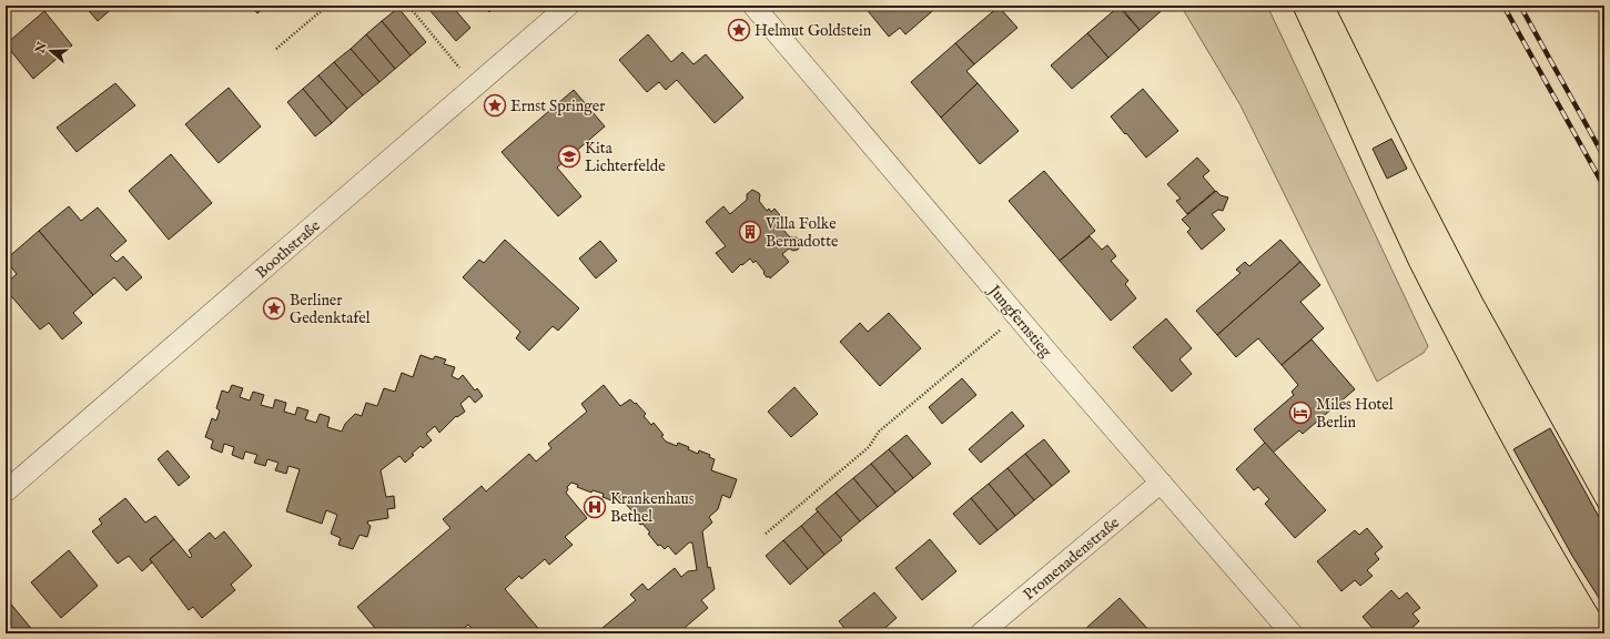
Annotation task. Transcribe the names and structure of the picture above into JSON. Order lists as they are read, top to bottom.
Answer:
{
  "streets": {
    "street": ["Boothstraße", "Jungfernstieg", "Promenadenstraße"]
  },
  "crossings": [
    ["Jungfernstieg", "Promenadenstraße"]
  ],
  "places": {
    "place": ["Helmut Goldstein", "Ernst Springer", "Berliner Gedenktafel"],
    "school or university": ["Kita Lichterfelde"],
    "building": ["Villa Folke Bernadotte"],
    "hotel": ["Miles Hotel Berlin"],
    "hospital": ["Krankenhaus Bethel"]
  },
  "north": "left"
}
